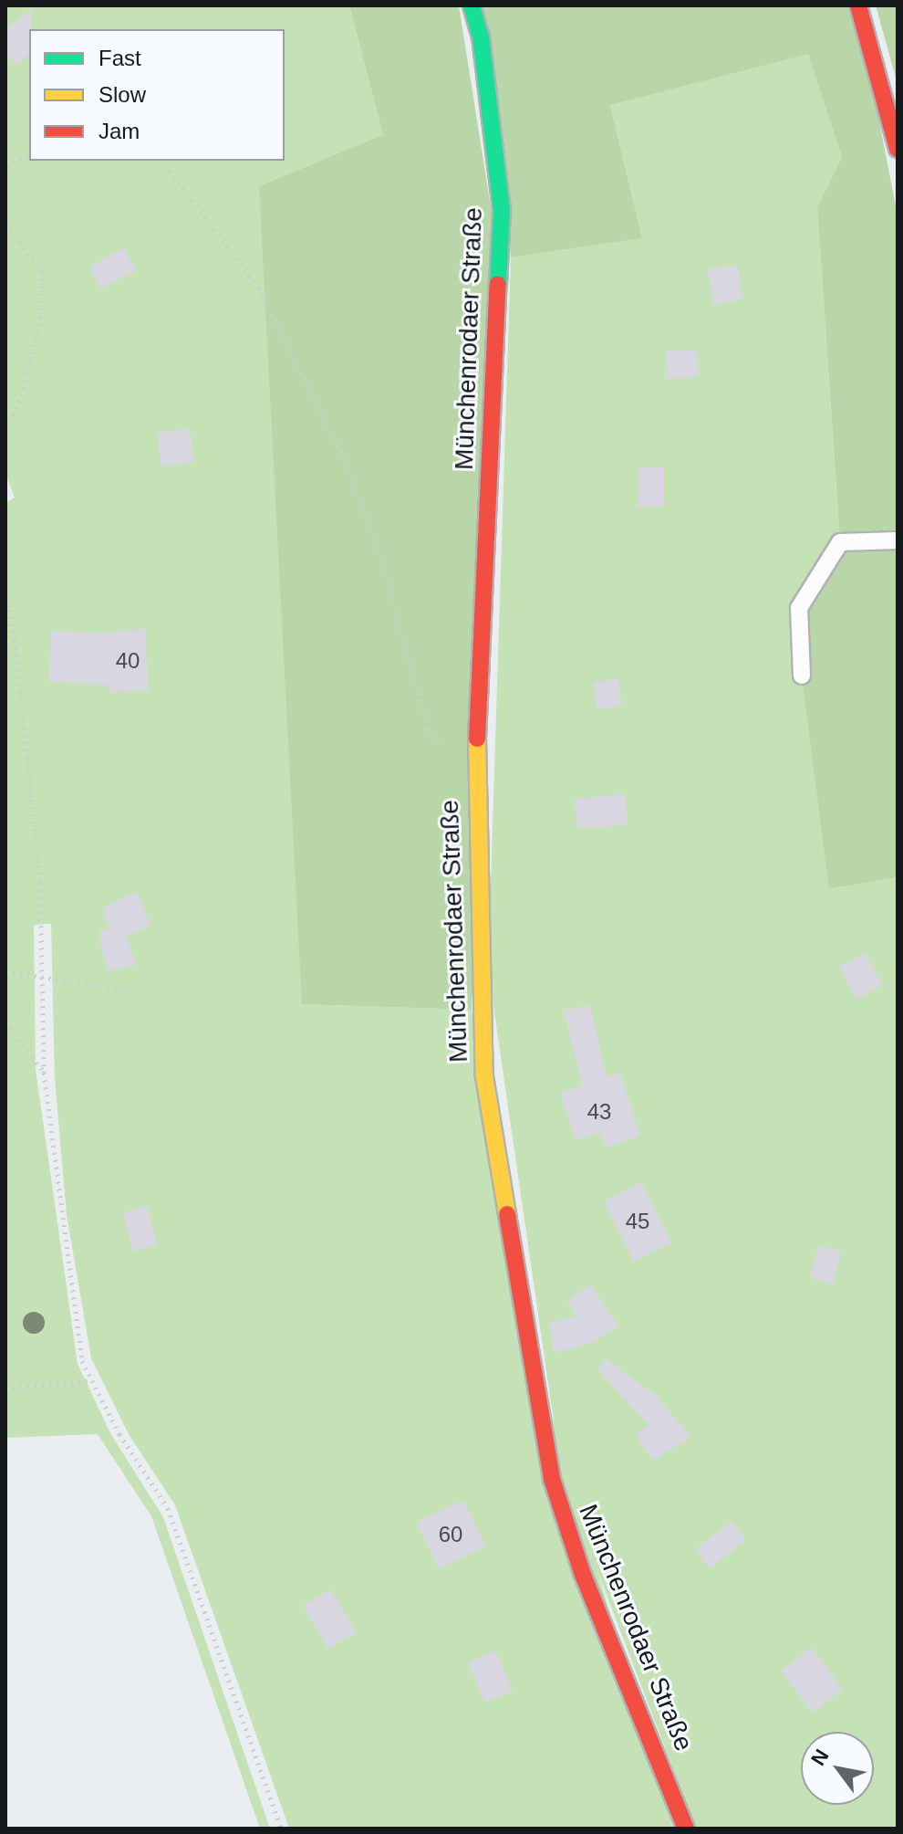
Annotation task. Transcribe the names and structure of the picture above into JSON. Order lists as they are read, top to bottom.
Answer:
{
  "streets": {
    "street": ["Münchenrodaer Straße"]
  },
  "house_numbers": [
    "40",
    "43",
    "45",
    "60"
  ],
  "legend": ["Fast", "Slow", "Jam"],
  "north": "top left"
}
